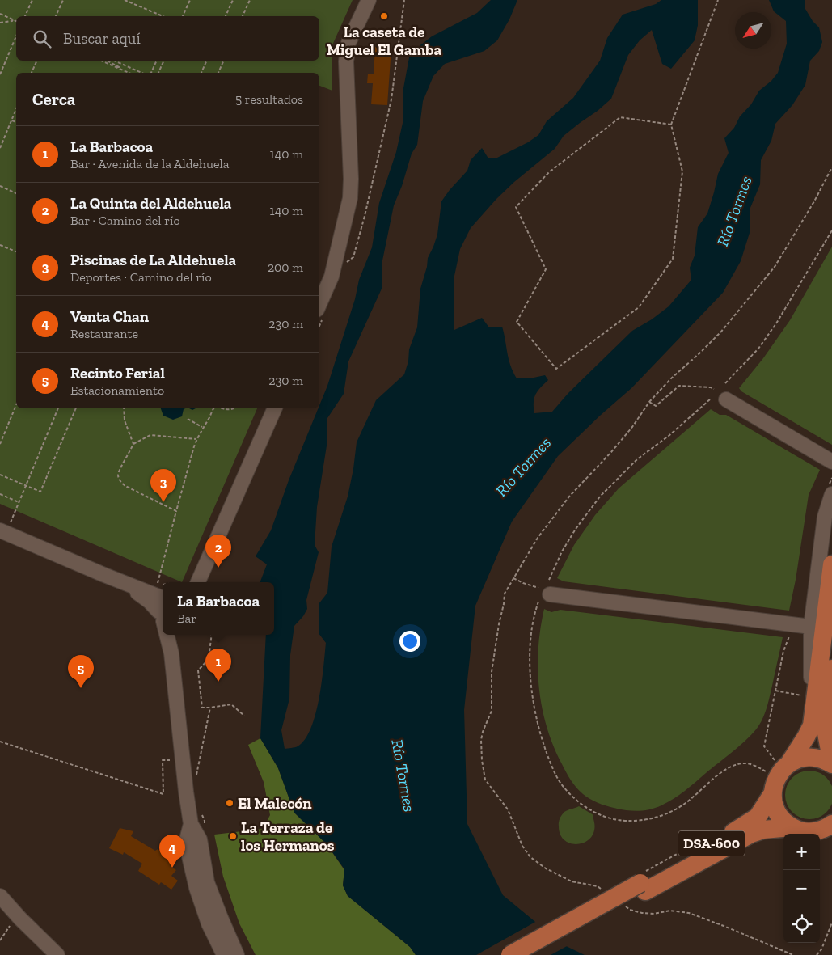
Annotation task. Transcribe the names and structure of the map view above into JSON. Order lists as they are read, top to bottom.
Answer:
{
  "streets": {
    "main road": ["DSA-600"]
  },
  "water": ["Río Tormes"],
  "places": ["La caseta de Miguel El Gamba", "El Malecón", "La Terraza de los Hermanos"],
  "north": "bottom left",
  "page": {
    "search": "Buscar aquí",
    "heading": ["Cerca", "5 resultados"],
    "list": [
      {
        "mark": "1",
        "name": "La Barbacoa",
        "note": "Bar · Avenida de la Aldehuela",
        "value": "140 m"
      },
      {
        "mark": "2",
        "name": "La Quinta del Aldehuela",
        "note": "Bar · Camino del río",
        "value": "140 m"
      },
      {
        "mark": "3",
        "name": "Piscinas de La Aldehuela",
        "note": "Deportes · Camino del río",
        "value": "200 m"
      },
      {
        "mark": "4",
        "name": "Venta Chan",
        "note": "Restaurante",
        "value": "230 m"
      },
      {
        "mark": "5",
        "name": "Recinto Ferial",
        "note": "Estacionamiento",
        "value": "230 m"
      }
    ],
    "pins": [
      "3",
      "2",
      "1",
      "5",
      "4"
    ],
    "popup": ["La Barbacoa", "Bar"],
    "map_buttons": ["+", "−"]
  }
}
